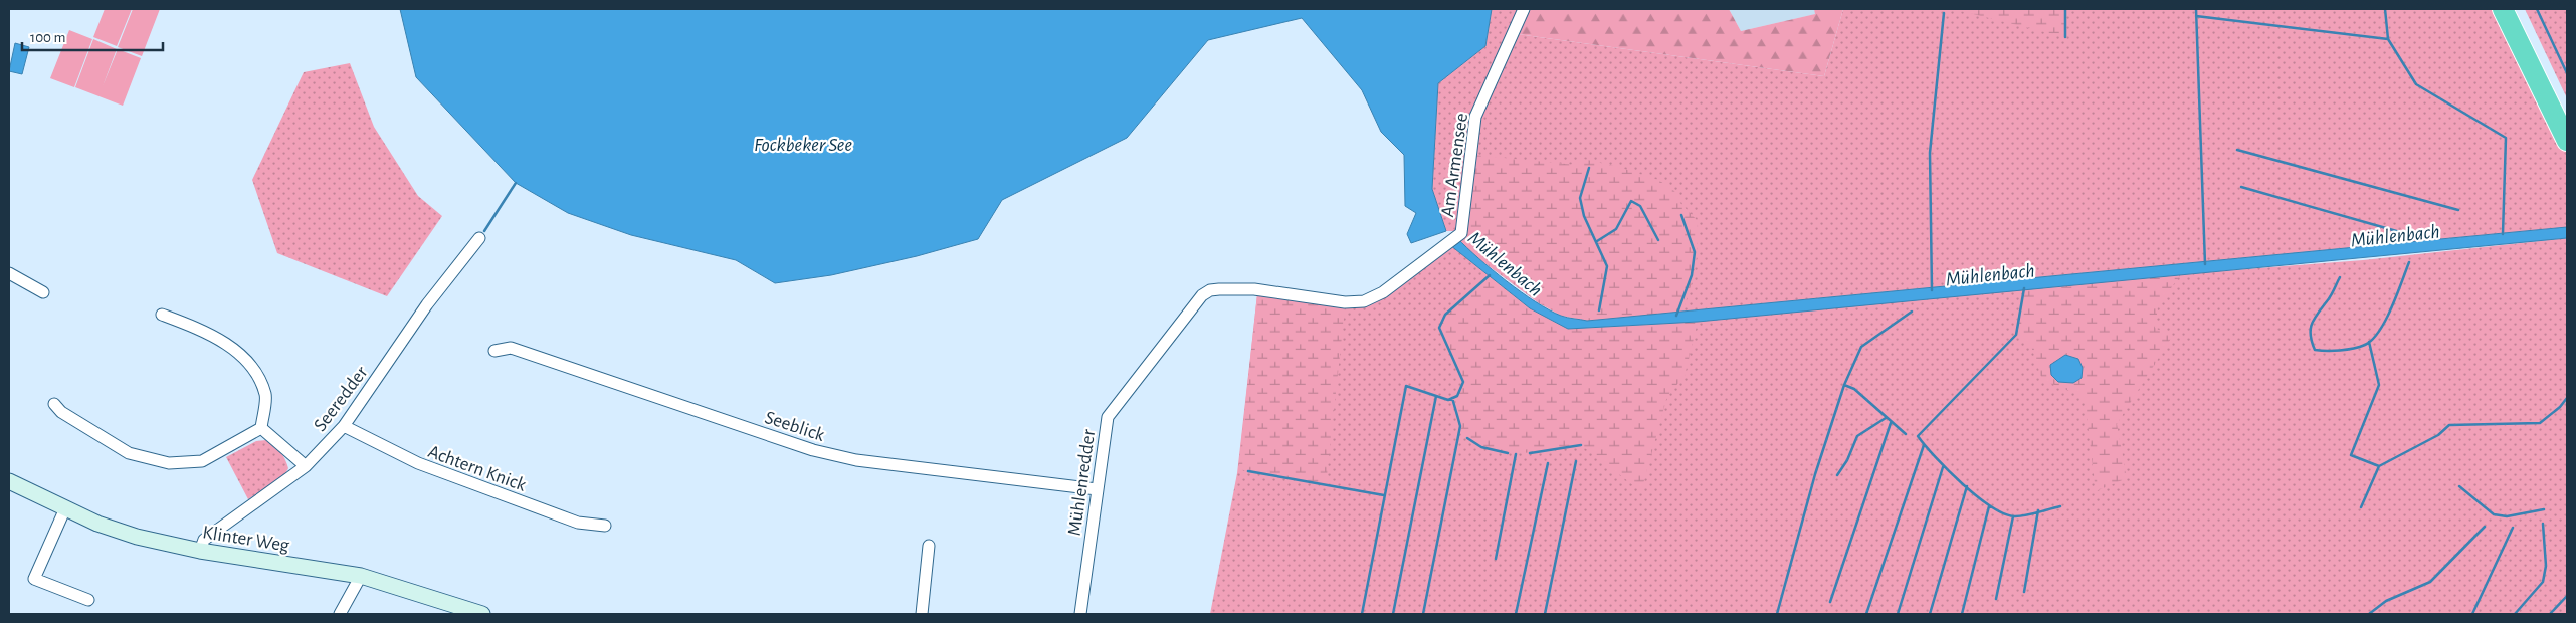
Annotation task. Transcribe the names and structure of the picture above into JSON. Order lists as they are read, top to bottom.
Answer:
{
  "streets": {
    "street": [
      "Am Armensee",
      "Seeredder",
      "Seeblick",
      "Achtern Knick",
      "Mühlenredder",
      "Klinter Weg"
    ]
  },
  "crossings": [
    ["Am Armensee", "Mühlenredder"],
    ["Seeredder", "Achtern Knick"],
    ["Seeredder", "Klinter Weg"],
    ["Seeblick", "Mühlenredder"]
  ],
  "water": ["Fockbeker See", "Mühlenbach"],
  "scale_bar": "100 m"
}
